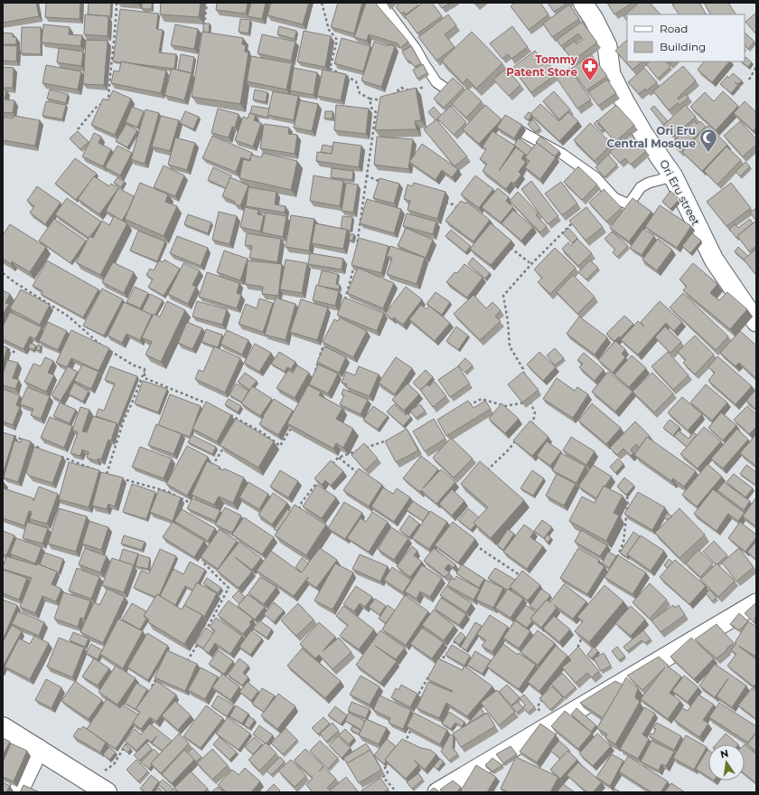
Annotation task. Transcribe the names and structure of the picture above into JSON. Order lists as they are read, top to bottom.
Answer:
{
  "streets": {
    "street": ["Ori Eru street"]
  },
  "places": {
    "pharmacy": ["Tommy Patent Store"],
    "mosque": ["Ori Eru Central Mosque"]
  },
  "legend": ["Road", "Building"],
  "north": "top"
}
